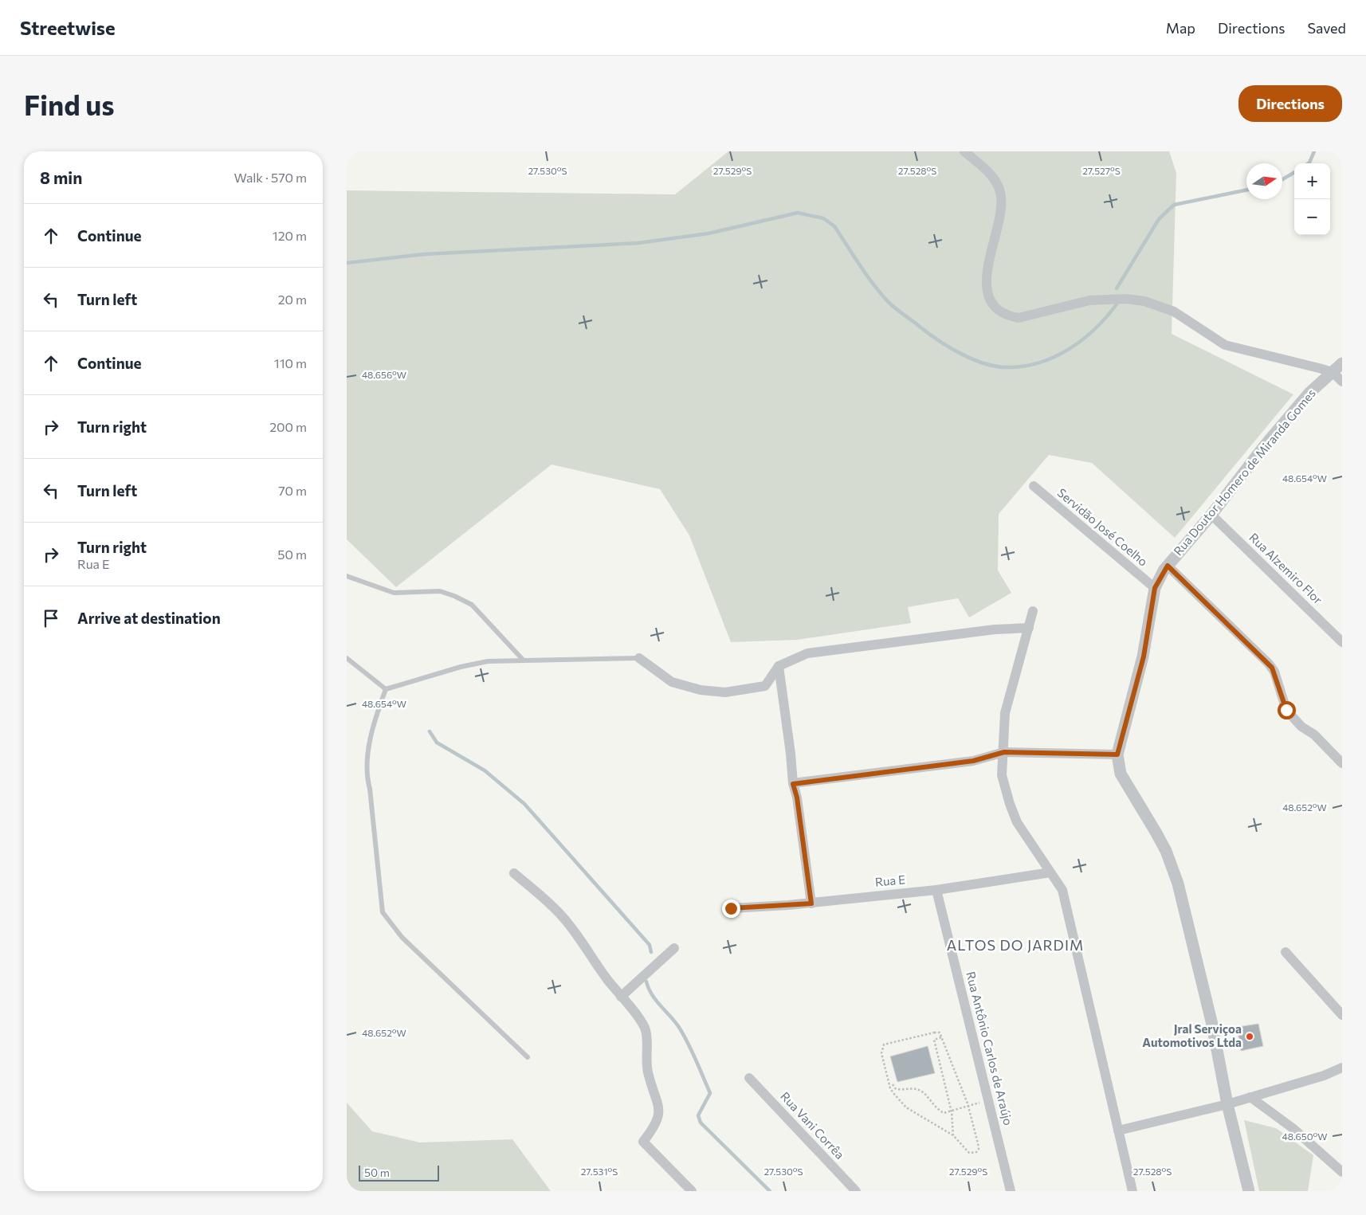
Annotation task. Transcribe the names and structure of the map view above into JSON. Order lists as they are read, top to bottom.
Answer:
{
  "streets": {
    "street": [
      "Rua Doutor Homero de Miranda Gomes",
      "Servidão José Coelho",
      "Rua Alzemiro Flor",
      "Rua E",
      "Rua Antônio Carlos de Araújo",
      "Rua Vani Corrêa"
    ]
  },
  "crossings": [
    ["Rua Doutor Homero de Miranda Gomes", "Servidão José Coelho"],
    ["Rua Doutor Homero de Miranda Gomes", "Rua Alzemiro Flor"],
    ["Rua E", "Rua Antônio Carlos de Araújo"]
  ],
  "districts": ["ALTOS DO JARDIM"],
  "places": ["Jral Serviçoa Automotivos Ltda"],
  "scale_bar": "50 m",
  "north": "right",
  "page": {
    "header": "Streetwise",
    "nav": ["Map", "Directions", "Saved"],
    "buttons": "Directions",
    "title": "Find us",
    "heading": ["8 min", "Walk · 570 m"],
    "map_buttons": ["+", "−"],
    "list": [
      ["Continue", "120 m"],
      ["Turn left", "20 m"],
      ["Continue", "110 m"],
      ["Turn right", "200 m"],
      ["Turn left", "70 m"],
      ["Turn right", "Rua E", "50 m"],
      "Arrive at destination"
    ],
    "scale": "50 m"
  },
  "coordinates": [
    "27.530°S",
    "27.529°S",
    "27.528°S",
    "27.527°S",
    "48.656°W",
    "48.654°W",
    "48.652°W",
    "48.650°W",
    "27.531°S"
  ]
}
